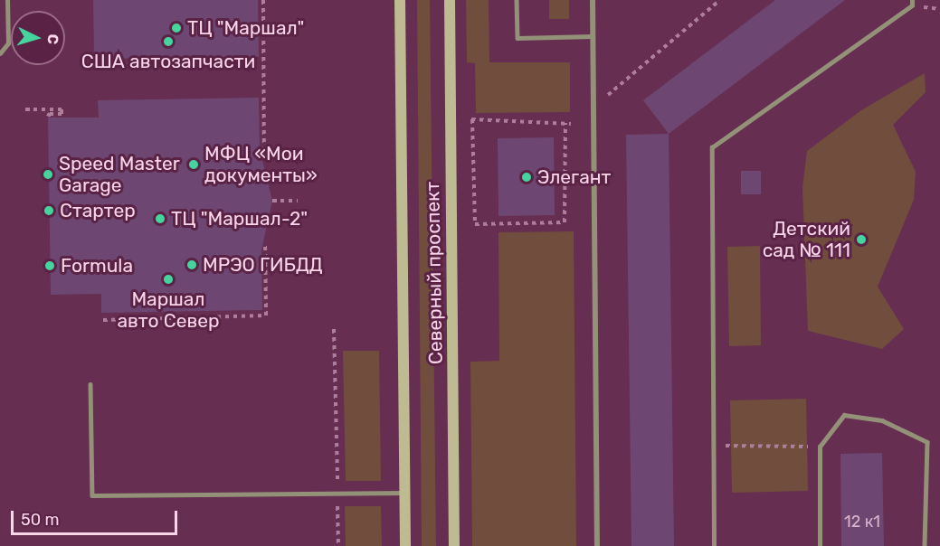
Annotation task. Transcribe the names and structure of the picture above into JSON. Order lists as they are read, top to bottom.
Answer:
{
  "streets": {
    "main road": ["Северный проспект"]
  },
  "places": [
    "ТЦ \"Маршал\"",
    "США автозапчасти",
    "МФЦ «Мои документы»",
    "Speed Master Garage",
    "Элегант",
    "Стартер",
    "ТЦ \"Маршал-2\"",
    "Детский сад № 111",
    "МРЭО ГИБДД",
    "Formula",
    "Маршал авто Север"
  ],
  "house_numbers": ["12 к1"],
  "scale_bar": "50 m",
  "north": "right"
}
